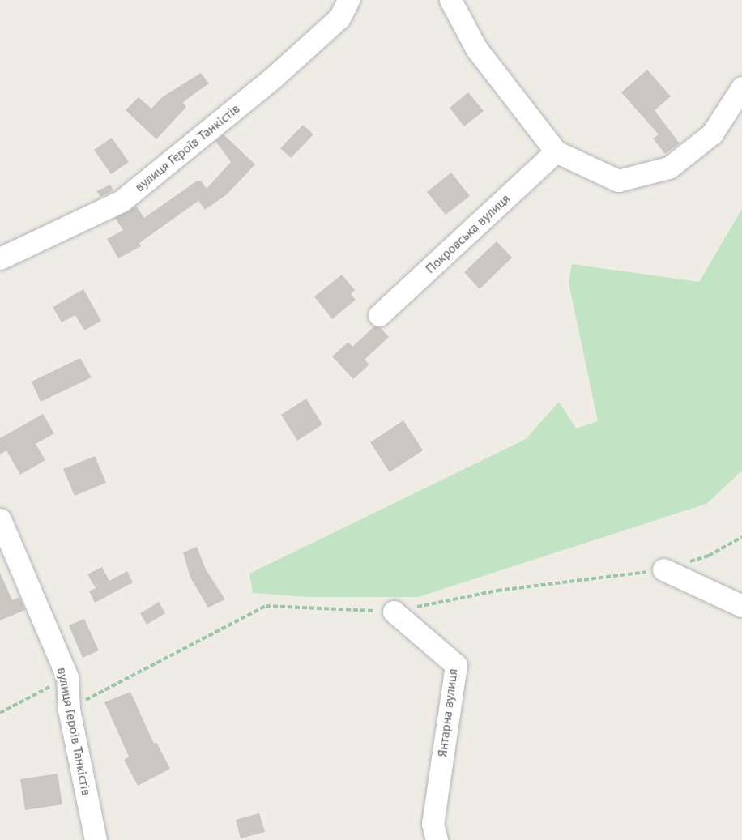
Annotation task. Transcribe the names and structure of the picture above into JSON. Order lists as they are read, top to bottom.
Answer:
{
  "streets": {
    "street": ["вулиця Героїв Танкістів", "Покровська вулиця", "Янтарна вулиця"]
  }
}
